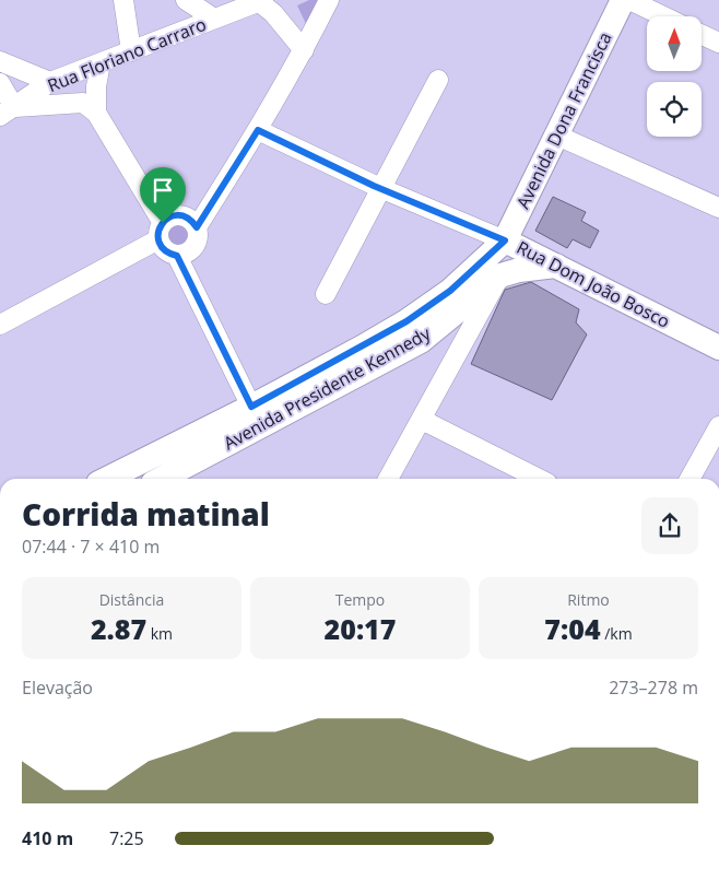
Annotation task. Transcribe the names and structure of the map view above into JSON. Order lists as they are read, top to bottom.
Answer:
{
  "streets": {
    "main road": ["Avenida Dona Francisca", "Rua Dom João Bosco", "Avenida Presidente Kennedy"],
    "street": ["Rua Floriano Carraro"]
  },
  "crossings": [
    ["Avenida Dona Francisca", "Rua Dom João Bosco"],
    ["Avenida Dona Francisca", "Avenida Presidente Kennedy"],
    ["Rua Dom João Bosco", "Avenida Presidente Kennedy"]
  ],
  "north": "top",
  "page": {
    "heading": ["Corrida matinal", "07:44 · 7 × 410 m"],
    "stats": [
      ["Distância", "2.87 km"],
      ["Tempo", "20:17"],
      ["Ritmo", "7:04 /km"]
    ],
    "chart": ["Elevação", "273–278 m"],
    "list": [
      {
        "name": "410 m",
        "note": "7:25"
      }
    ]
  }
}
